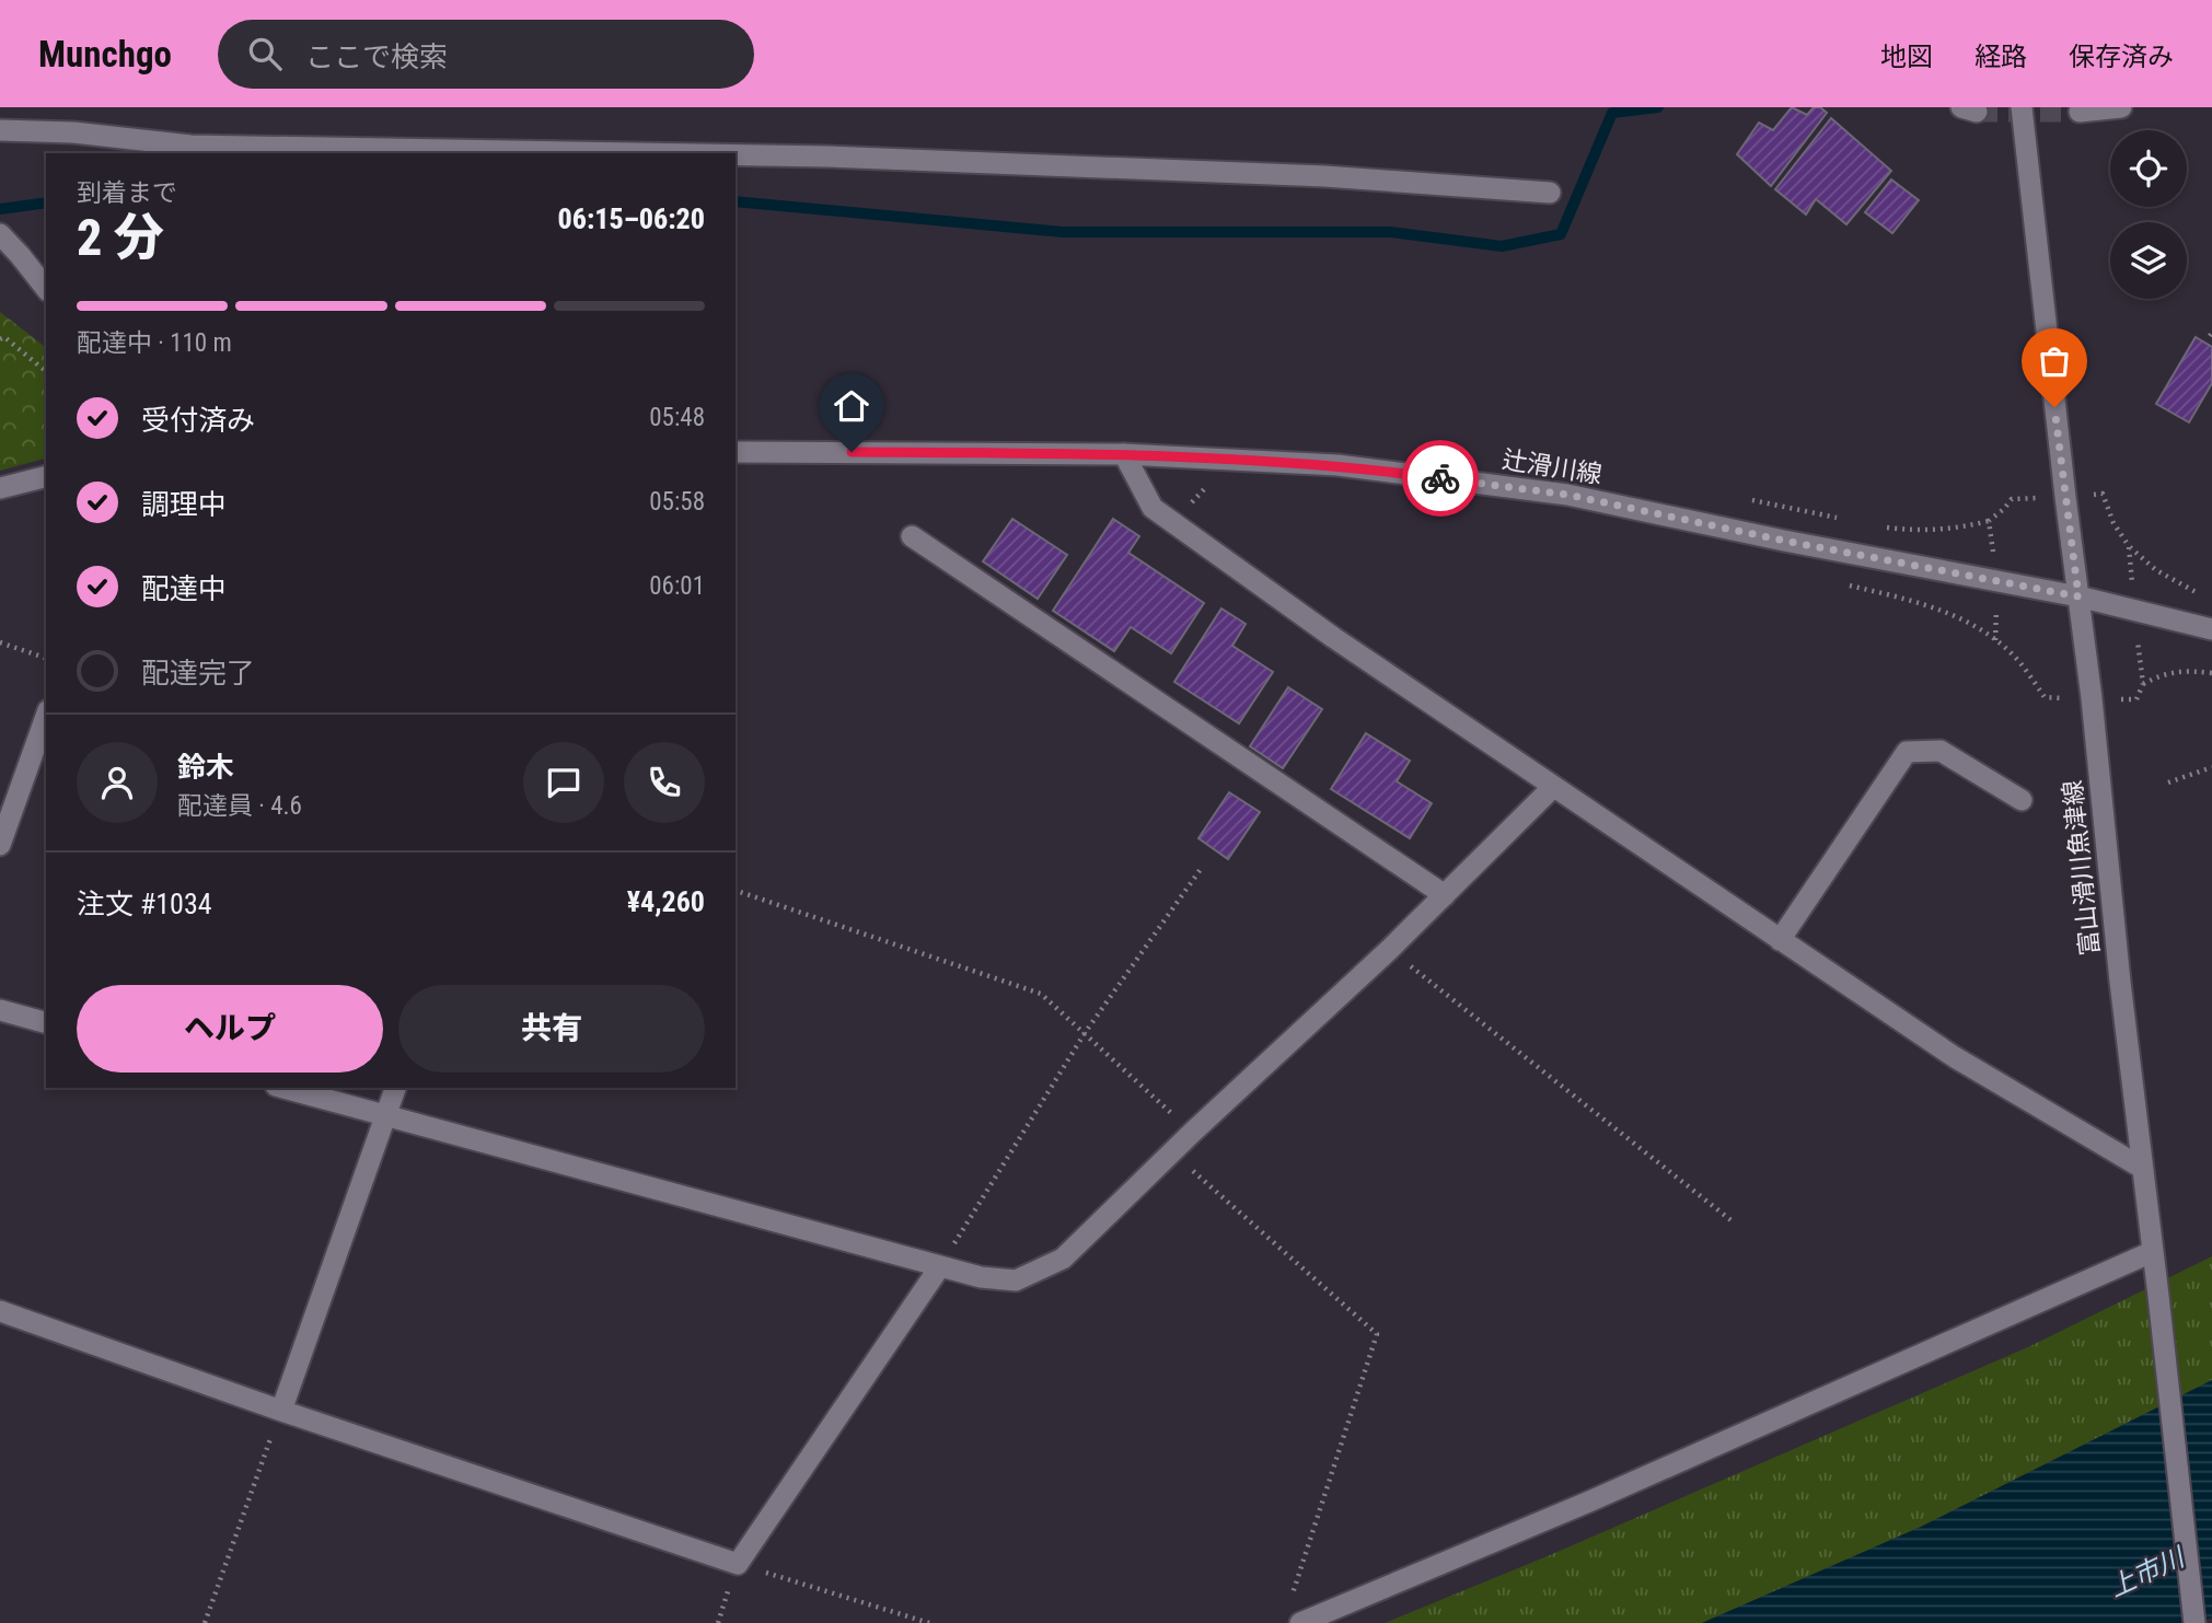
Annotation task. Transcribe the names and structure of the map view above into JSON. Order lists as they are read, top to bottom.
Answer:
{
  "streets": {
    "street": ["辻滑川線", "富山滑川魚津線"]
  },
  "crossings": [
    ["辻滑川線", "富山滑川魚津線"]
  ],
  "water": ["上市川"],
  "page": {
    "header": "Munchgo",
    "search": "ここで検索",
    "nav": ["地図", "経路", "保存済み"],
    "heading": ["2 分", "到着まで", "06:15–06:20"],
    "panel": [
      "鈴木",
      "配達員 · 4.6",
      "注文 #1034",
      "¥4,260"
    ],
    "bar": "配達中 · 110 m",
    "list": [
      ["受付済み", "05:48"],
      ["調理中", "05:58"],
      ["配達中", "06:01"],
      "配達完了"
    ],
    "buttons": ["ヘルプ", "共有"]
  }
}
